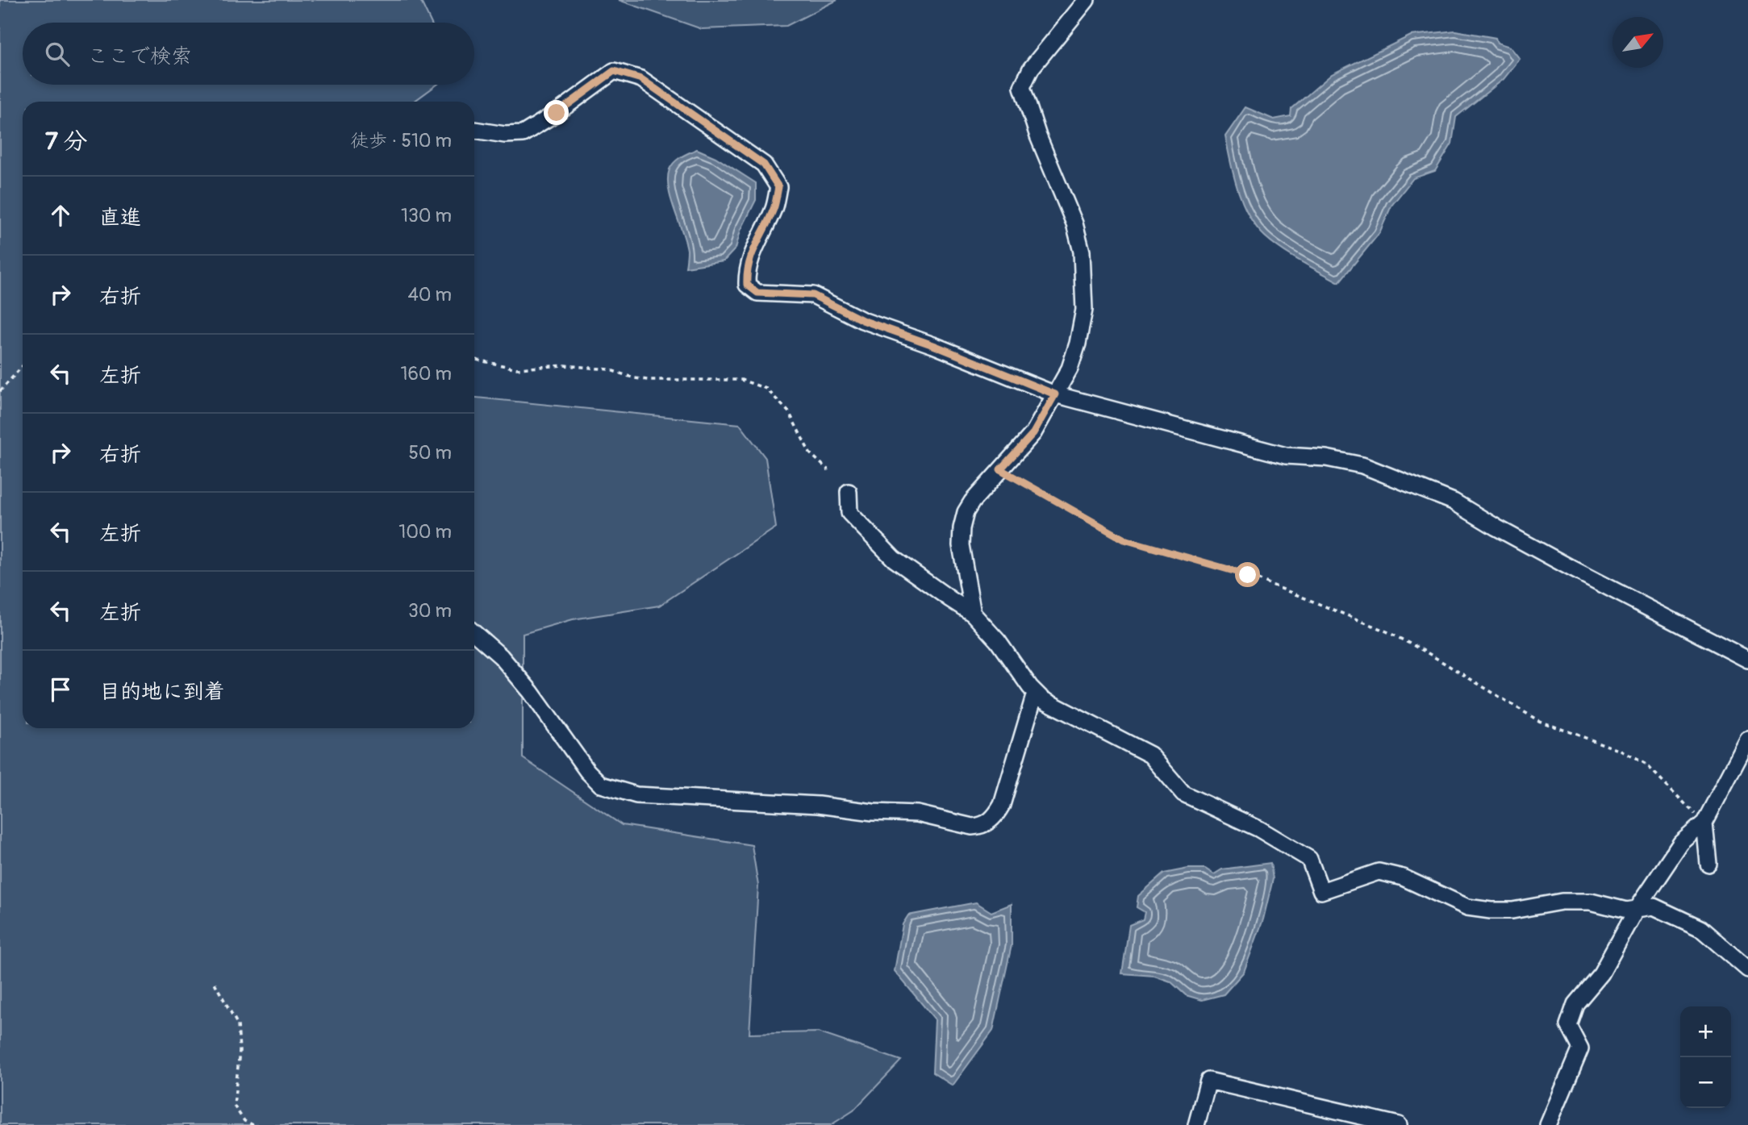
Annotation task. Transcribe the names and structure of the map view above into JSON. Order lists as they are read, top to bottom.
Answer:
{
  "north": "top right",
  "page": {
    "search": "ここで検索",
    "heading": ["7 分", "徒歩 · 510 m"],
    "list": [
      ["直進", "130 m"],
      ["右折", "40 m"],
      ["左折", "160 m"],
      ["右折", "50 m"],
      ["左折", "100 m"],
      ["左折", "30 m"],
      "目的地に到着"
    ],
    "map_buttons": ["+", "−"]
  }
}
